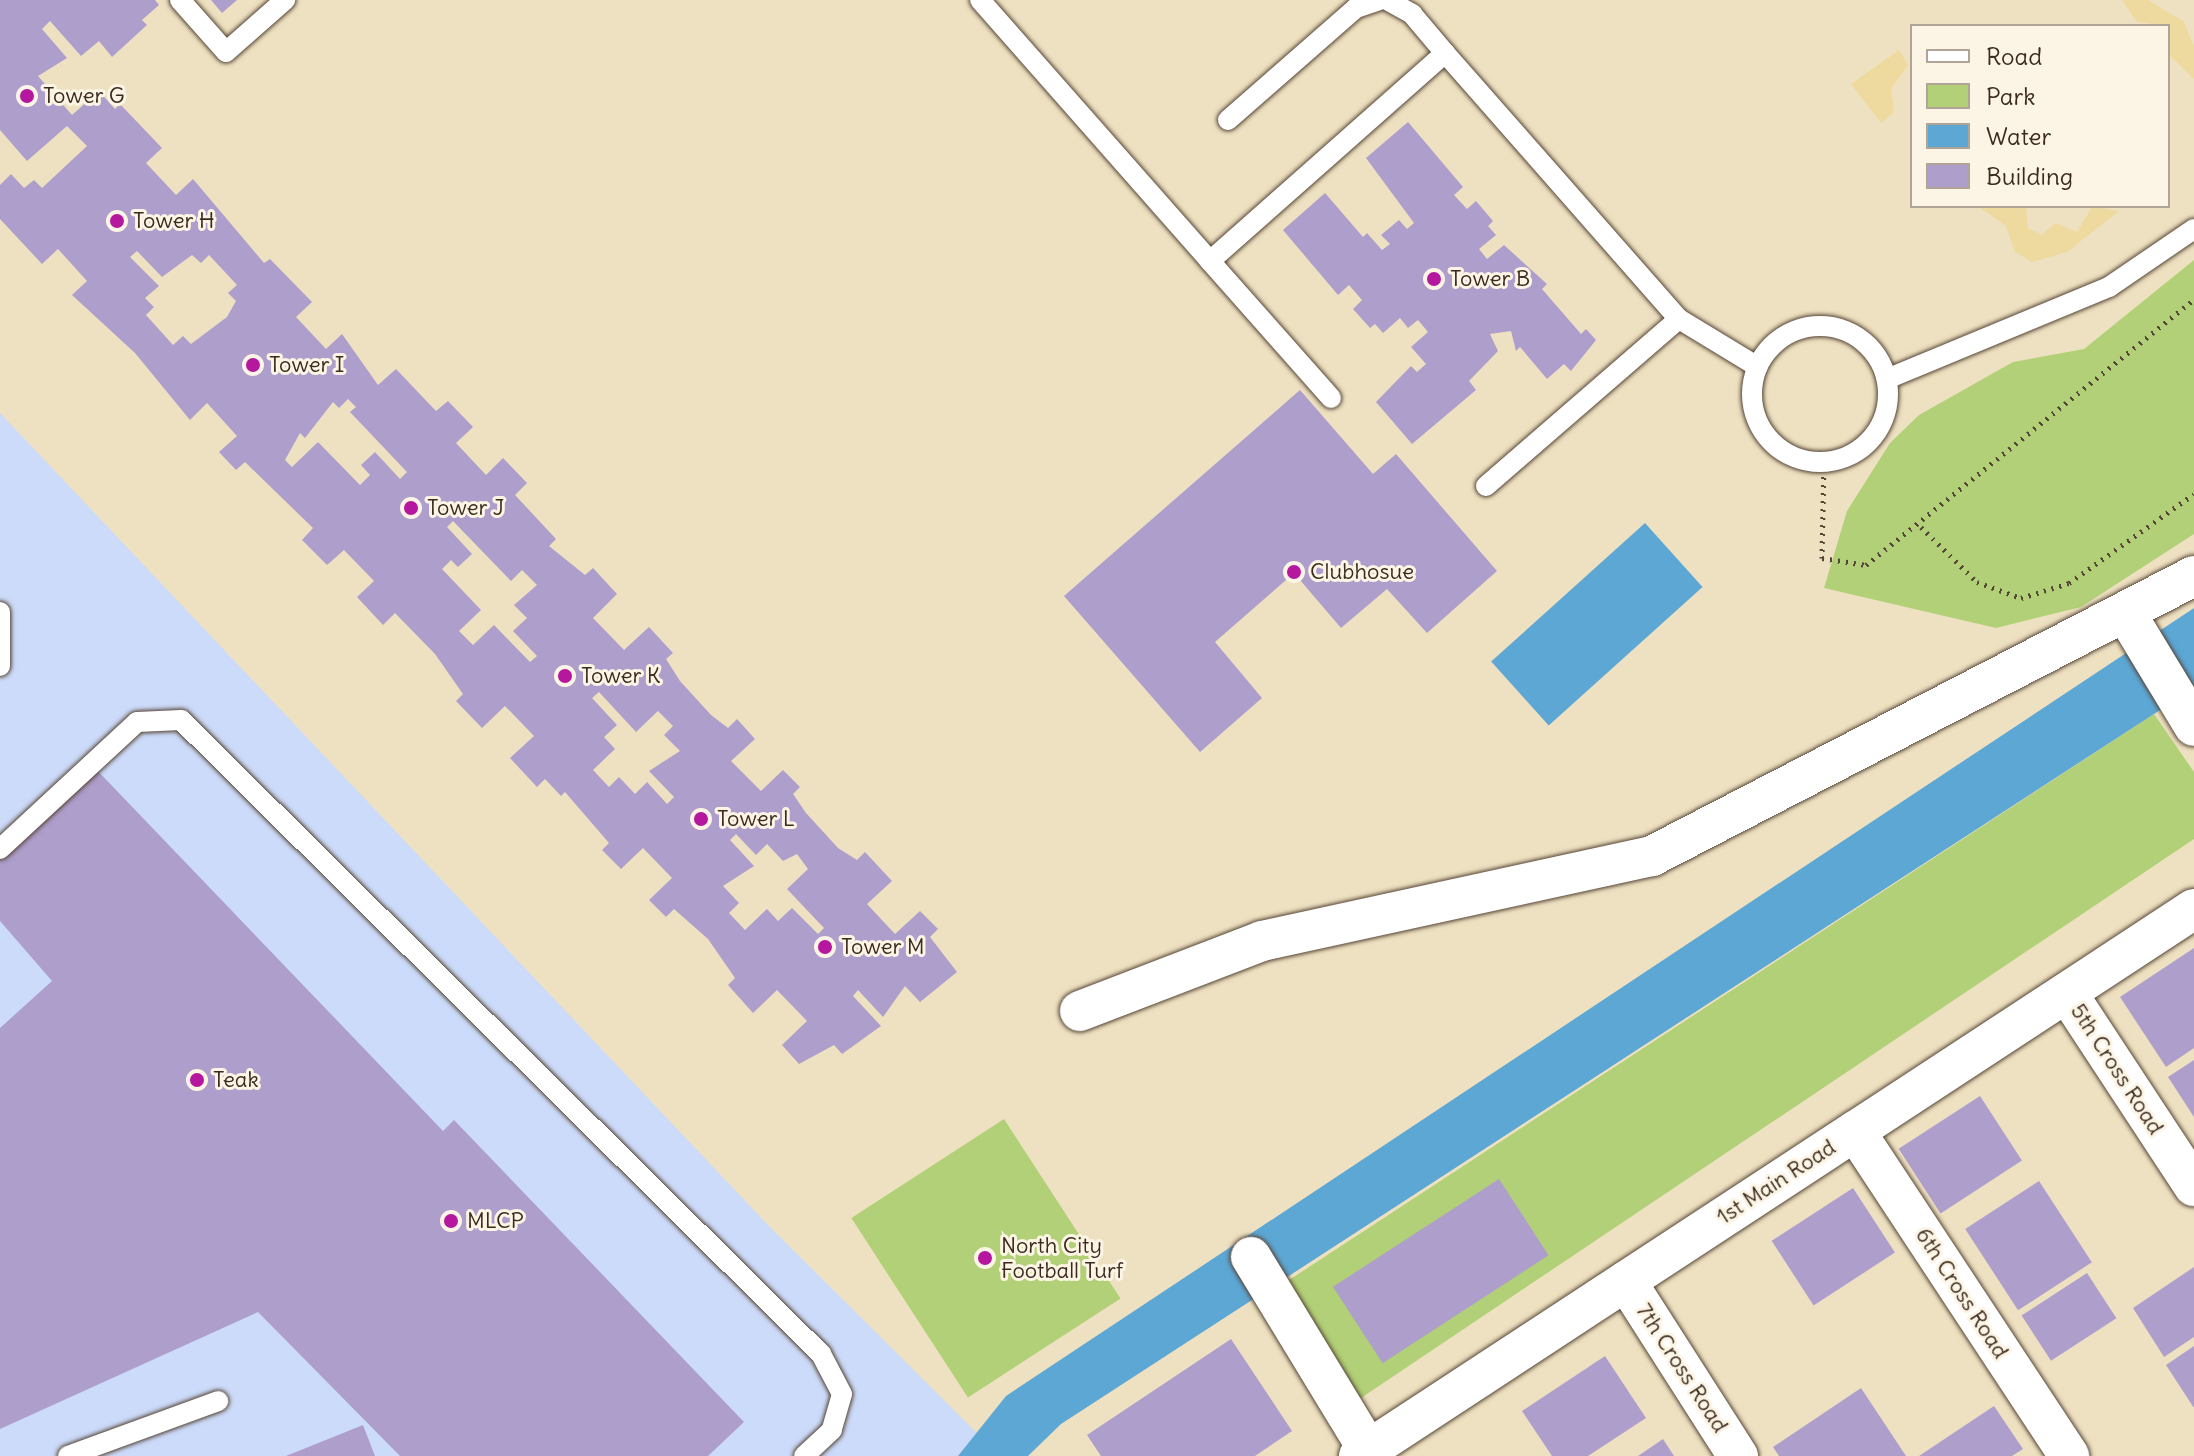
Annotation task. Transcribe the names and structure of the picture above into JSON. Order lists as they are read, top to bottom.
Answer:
{
  "streets": {
    "street": [
      "5th Cross Road",
      "1st Main Road",
      "6th Cross Road",
      "7th Cross Road"
    ]
  },
  "crossings": [
    ["5th Cross Road", "1st Main Road"],
    ["1st Main Road", "6th Cross Road"],
    ["1st Main Road", "7th Cross Road"]
  ],
  "places": [
    "Tower G",
    "Tower H",
    "Tower B",
    "Tower I",
    "Tower J",
    "Clubhosue",
    "Tower K",
    "Tower L",
    "Tower M",
    "Teak",
    "MLCP",
    "North City Football Turf"
  ],
  "legend": [
    "Road",
    "Park",
    "Water",
    "Building"
  ]
}
